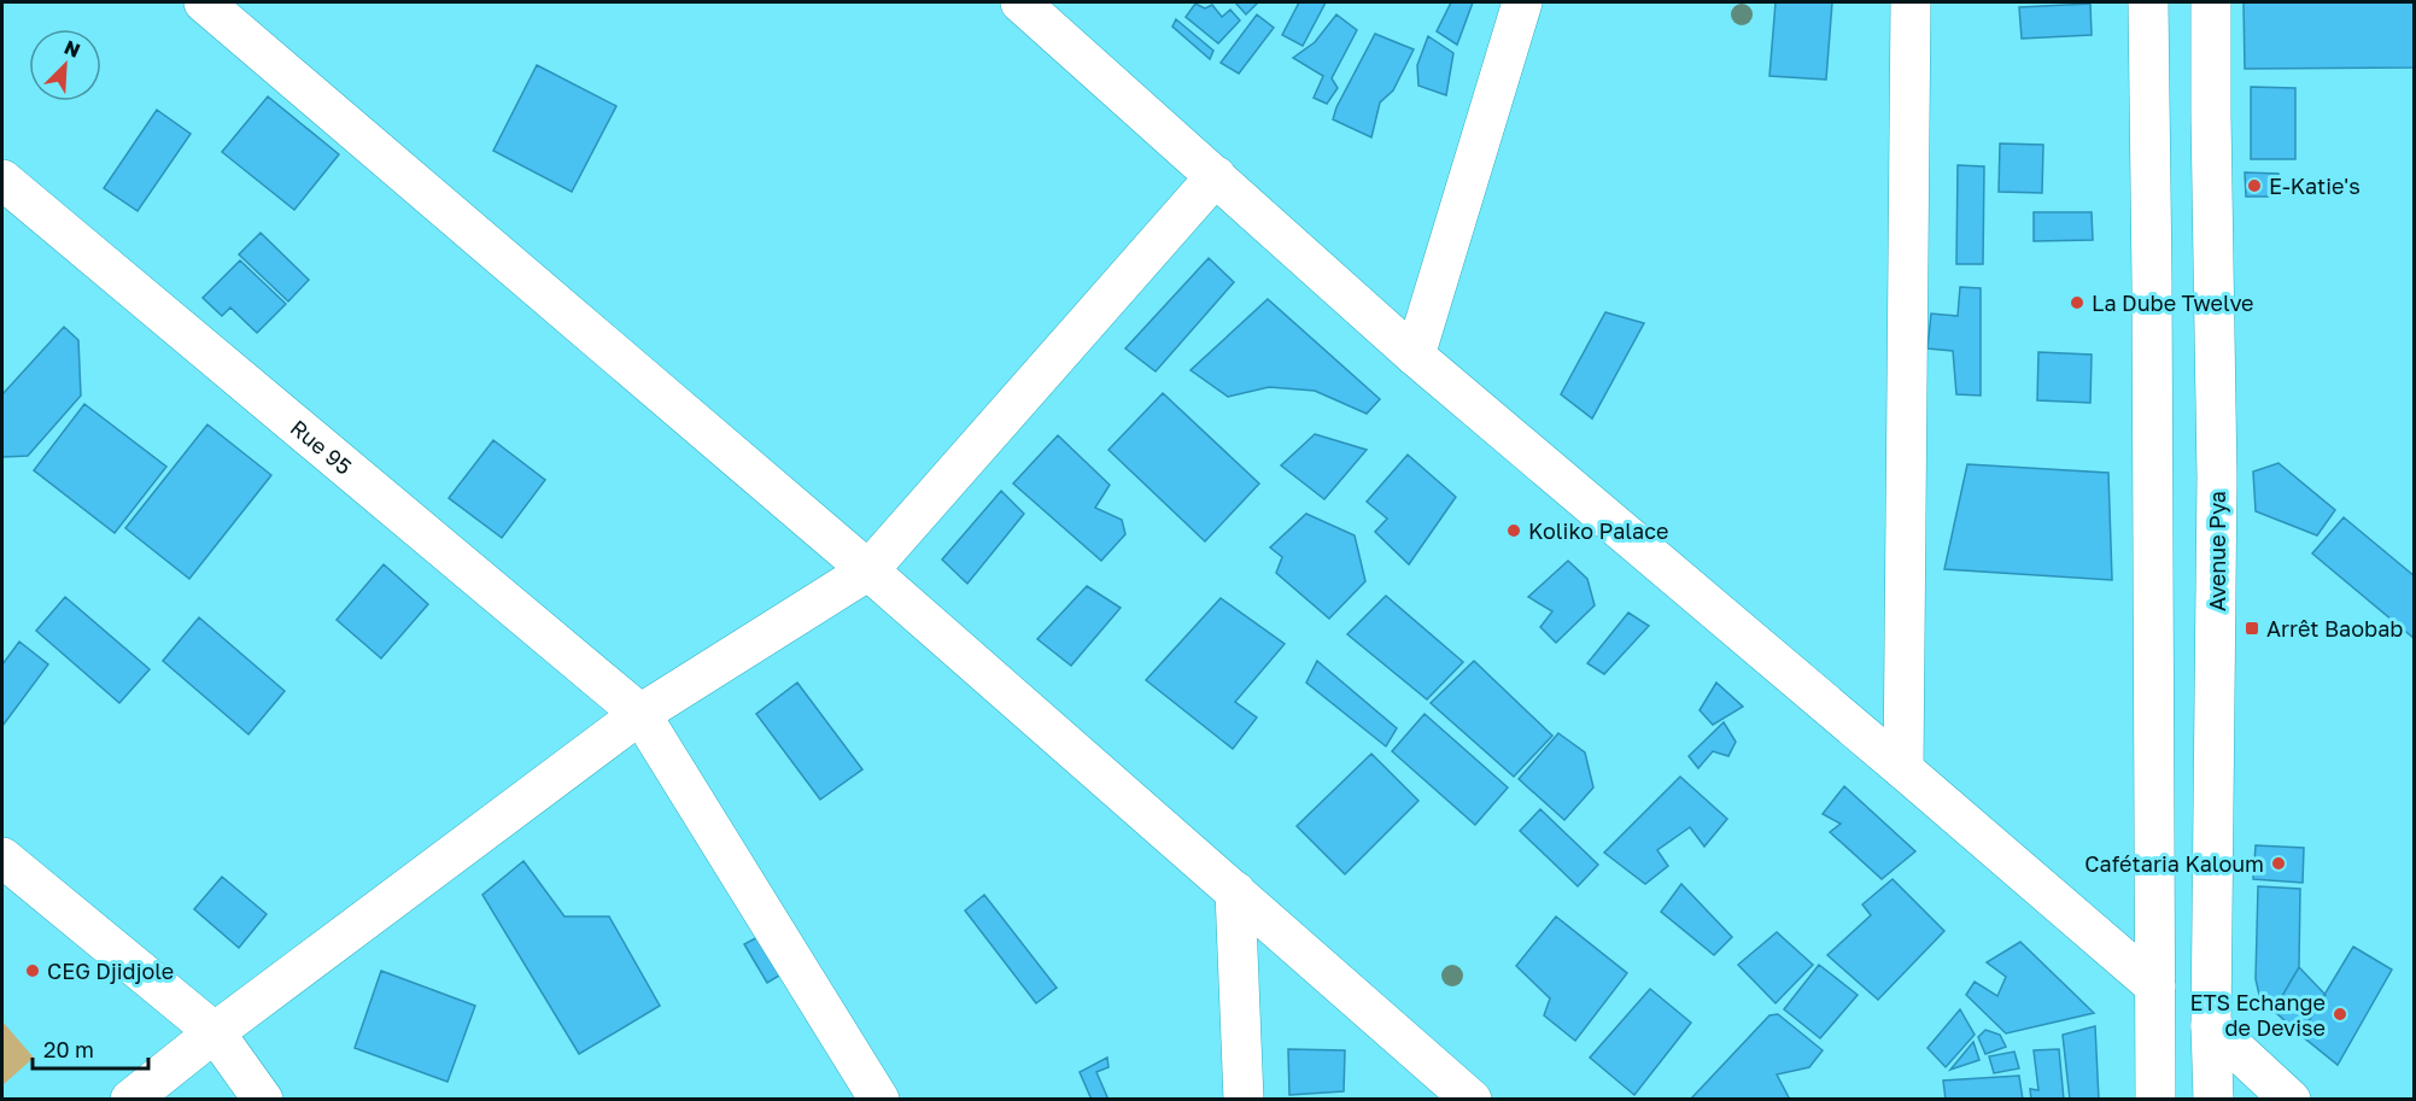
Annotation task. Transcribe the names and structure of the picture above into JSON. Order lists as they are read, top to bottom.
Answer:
{
  "streets": {
    "street": ["Rue 95", "Avenue Pya"]
  },
  "places": {
    "other": [
      "E-Katie's",
      "La Dube Twelve",
      "Koliko Palace",
      "Cafétaria Kaloum",
      "CEG Djidjole",
      "ETS Echange de Devise"
    ],
    "transit": ["Arrêt Baobab"]
  },
  "scale_bar": "20 m",
  "north": "top right"
}
